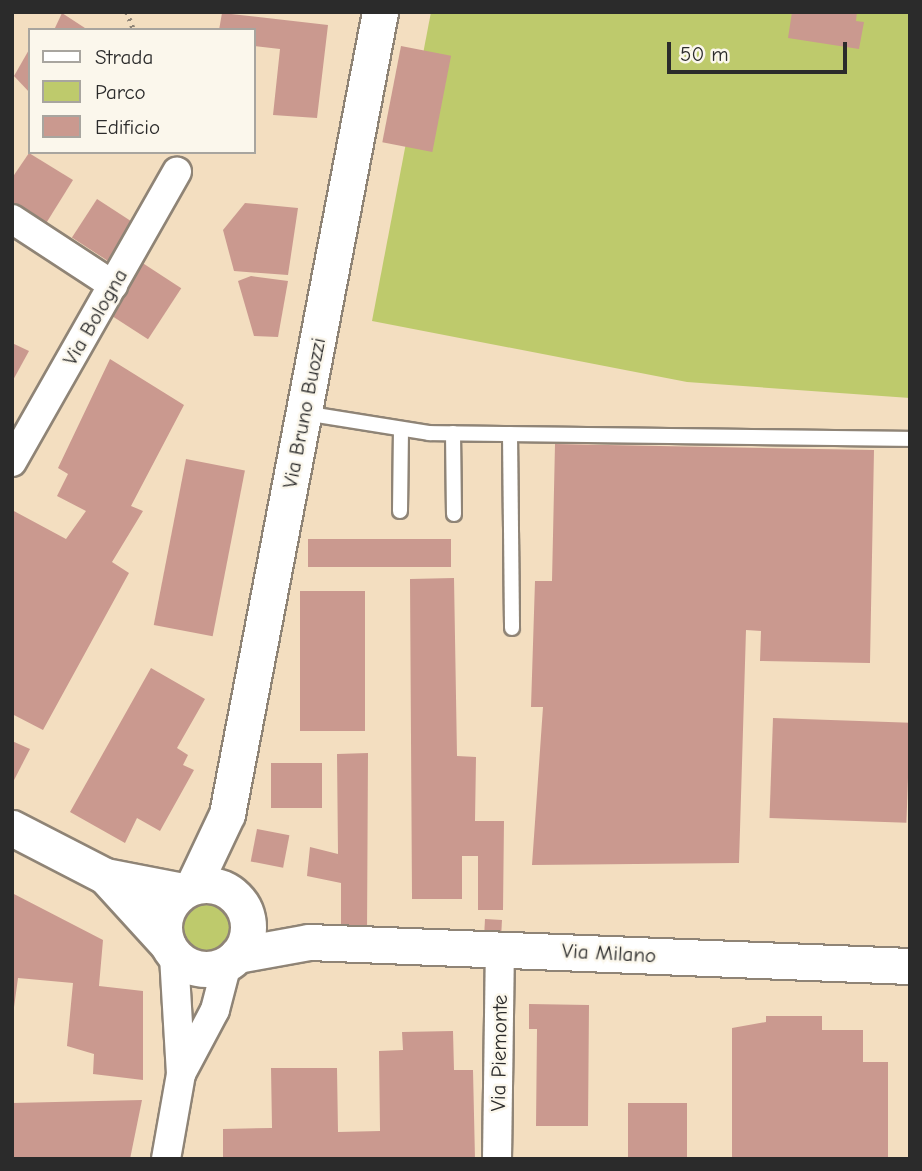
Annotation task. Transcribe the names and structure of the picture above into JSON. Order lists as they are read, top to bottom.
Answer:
{
  "streets": {
    "street": [
      "Via Bologna",
      "Via Bruno Buozzi",
      "Via Milano",
      "Via Piemonte"
    ]
  },
  "crossings": [
    ["Via Bruno Buozzi", "Via Milano"],
    ["Via Milano", "Via Piemonte"]
  ],
  "legend": ["Strada", "Parco", "Edificio"],
  "scale_bar": "50 m"
}
